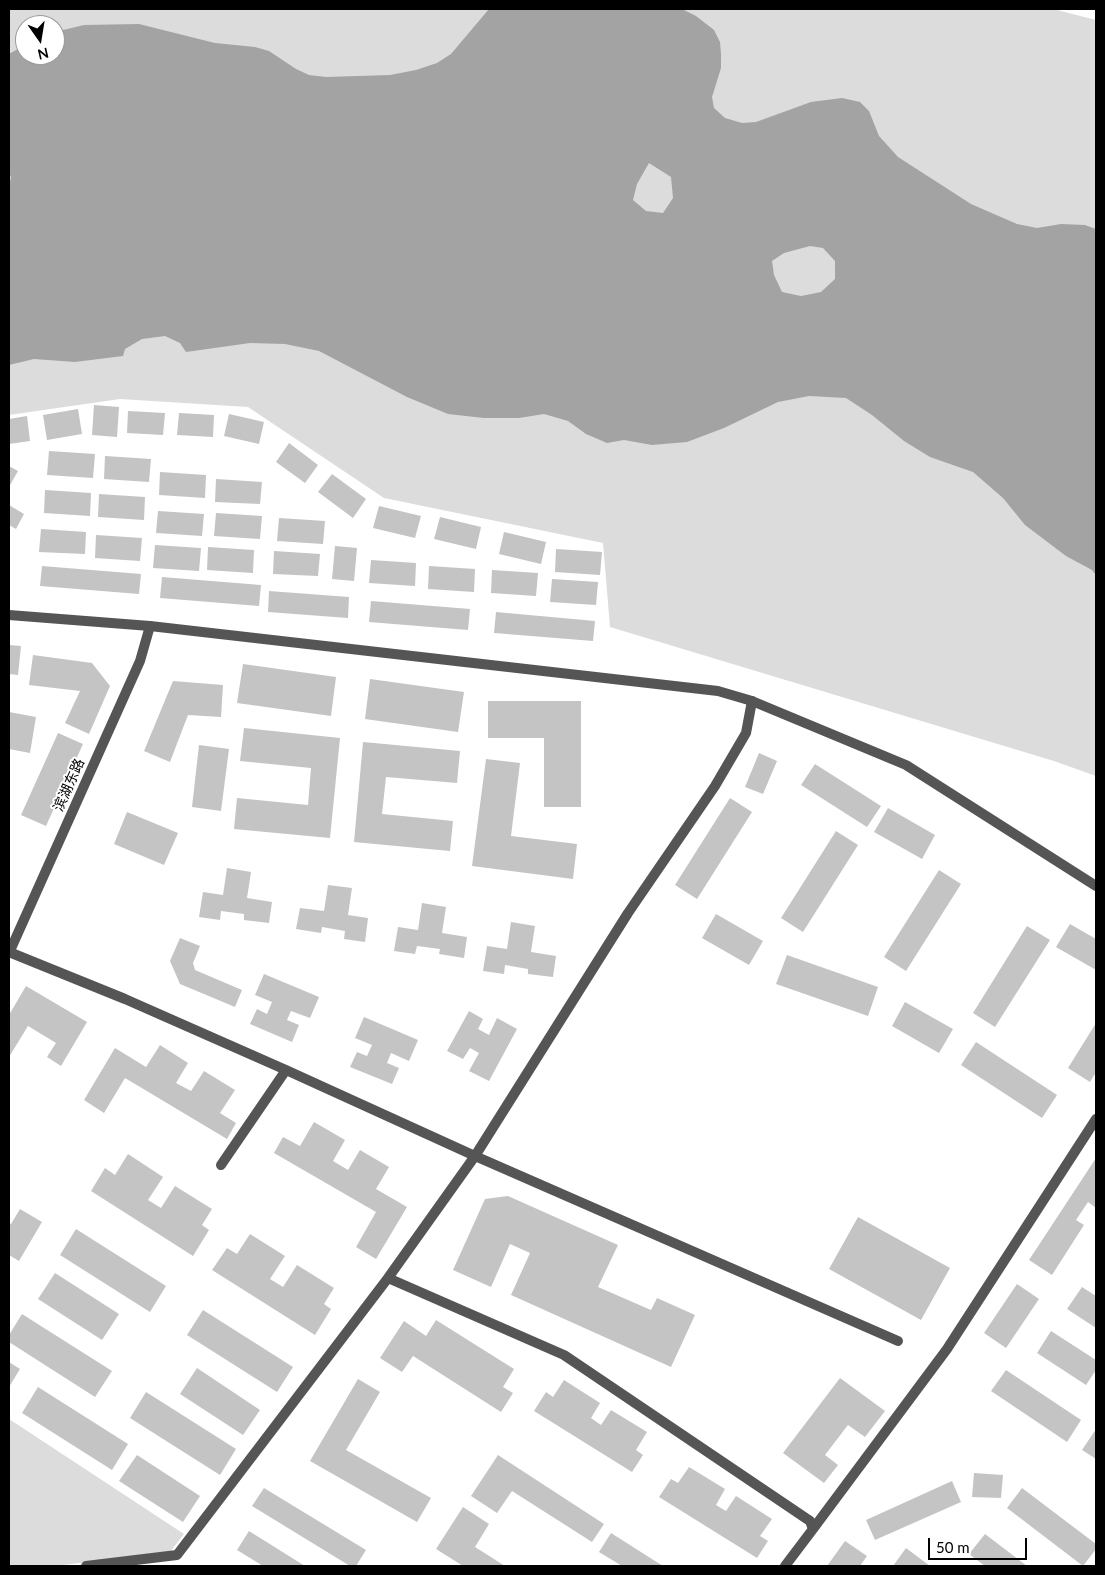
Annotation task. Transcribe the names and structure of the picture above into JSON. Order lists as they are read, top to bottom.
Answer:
{
  "streets": {
    "street": ["滨湖东路"]
  },
  "scale_bar": "50 m",
  "north": "bottom"
}
